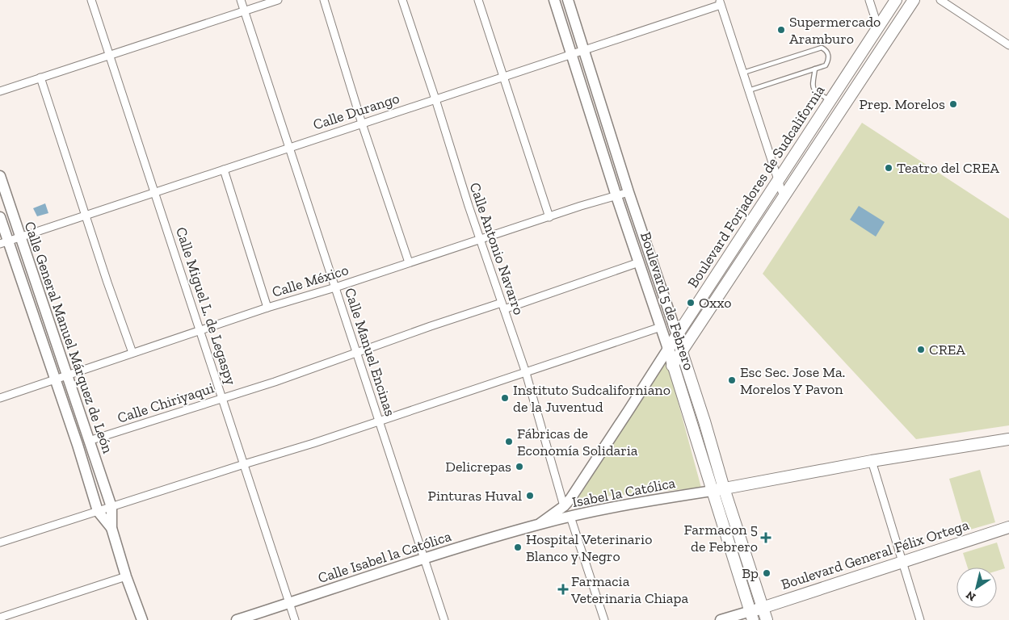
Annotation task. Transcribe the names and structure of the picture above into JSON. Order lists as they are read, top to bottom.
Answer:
{
  "streets": {
    "main road": ["Boulevard Forjadores de Sudcalifornia", "Boulevard 5 de Febrero", "Boulevard General Félix Ortega"],
    "street": [
      "Calle Durango",
      "Calle Antonio Navarro",
      "Calle México",
      "Calle Miguel L. de Legaspy",
      "Calle General Manuel Márquez de León",
      "Calle Manuel Encinas",
      "Calle Chiriyaqui",
      "Isabel la Católica",
      "Calle Isabel la Católica"
    ]
  },
  "crossings": [
    ["Calle Durango", "Calle Antonio Navarro"],
    ["Calle Durango", "Boulevard 5 de Febrero"],
    ["Calle Durango", "Calle Miguel L. de Legaspy"],
    ["Calle Durango", "Calle General Manuel Márquez de León"],
    ["Calle Durango", "Calle Manuel Encinas"],
    ["Boulevard Forjadores de Sudcalifornia", "Calle Antonio Navarro"],
    ["Boulevard Forjadores de Sudcalifornia", "Boulevard 5 de Febrero"],
    ["Boulevard Forjadores de Sudcalifornia", "Isabel la Católica"],
    ["Boulevard Forjadores de Sudcalifornia", "Calle Isabel la Católica"],
    ["Calle Antonio Navarro", "Calle México"],
    ["Calle Antonio Navarro", "Calle Chiriyaqui"],
    ["Calle México", "Boulevard 5 de Febrero"],
    ["Calle México", "Calle Miguel L. de Legaspy"],
    ["Calle México", "Calle General Manuel Márquez de León"],
    ["Calle México", "Calle Manuel Encinas"],
    ["Boulevard 5 de Febrero", "Calle Chiriyaqui"],
    ["Boulevard 5 de Febrero", "Isabel la Católica"],
    ["Boulevard 5 de Febrero", "Boulevard General Félix Ortega"],
    ["Calle Miguel L. de Legaspy", "Calle Chiriyaqui"],
    ["Calle Miguel L. de Legaspy", "Calle Isabel la Católica"],
    ["Calle General Manuel Márquez de León", "Calle Chiriyaqui"],
    ["Calle Manuel Encinas", "Calle Chiriyaqui"],
    ["Calle Manuel Encinas", "Calle Isabel la Católica"],
    ["Isabel la Católica", "Calle Isabel la Católica"]
  ],
  "places": {
    "other": [
      "Supermercado Aramburo",
      "Prep. Morelos",
      "Teatro del CREA",
      "Oxxo",
      "CREA",
      "Esc Sec. Jose Ma. Morelos Y Pavon",
      "Instituto Sudcaliforniano de la Juventud",
      "Fábricas de Economía Solidaria",
      "Delicrepas",
      "Pinturas Huval",
      "Hospital Veterinario Blanco y Negro",
      "Bp"
    ],
    "health": ["Farmacon 5 de Febrero", "Farmacia Veterinaria Chiapa"]
  },
  "north": "bottom left"
}
